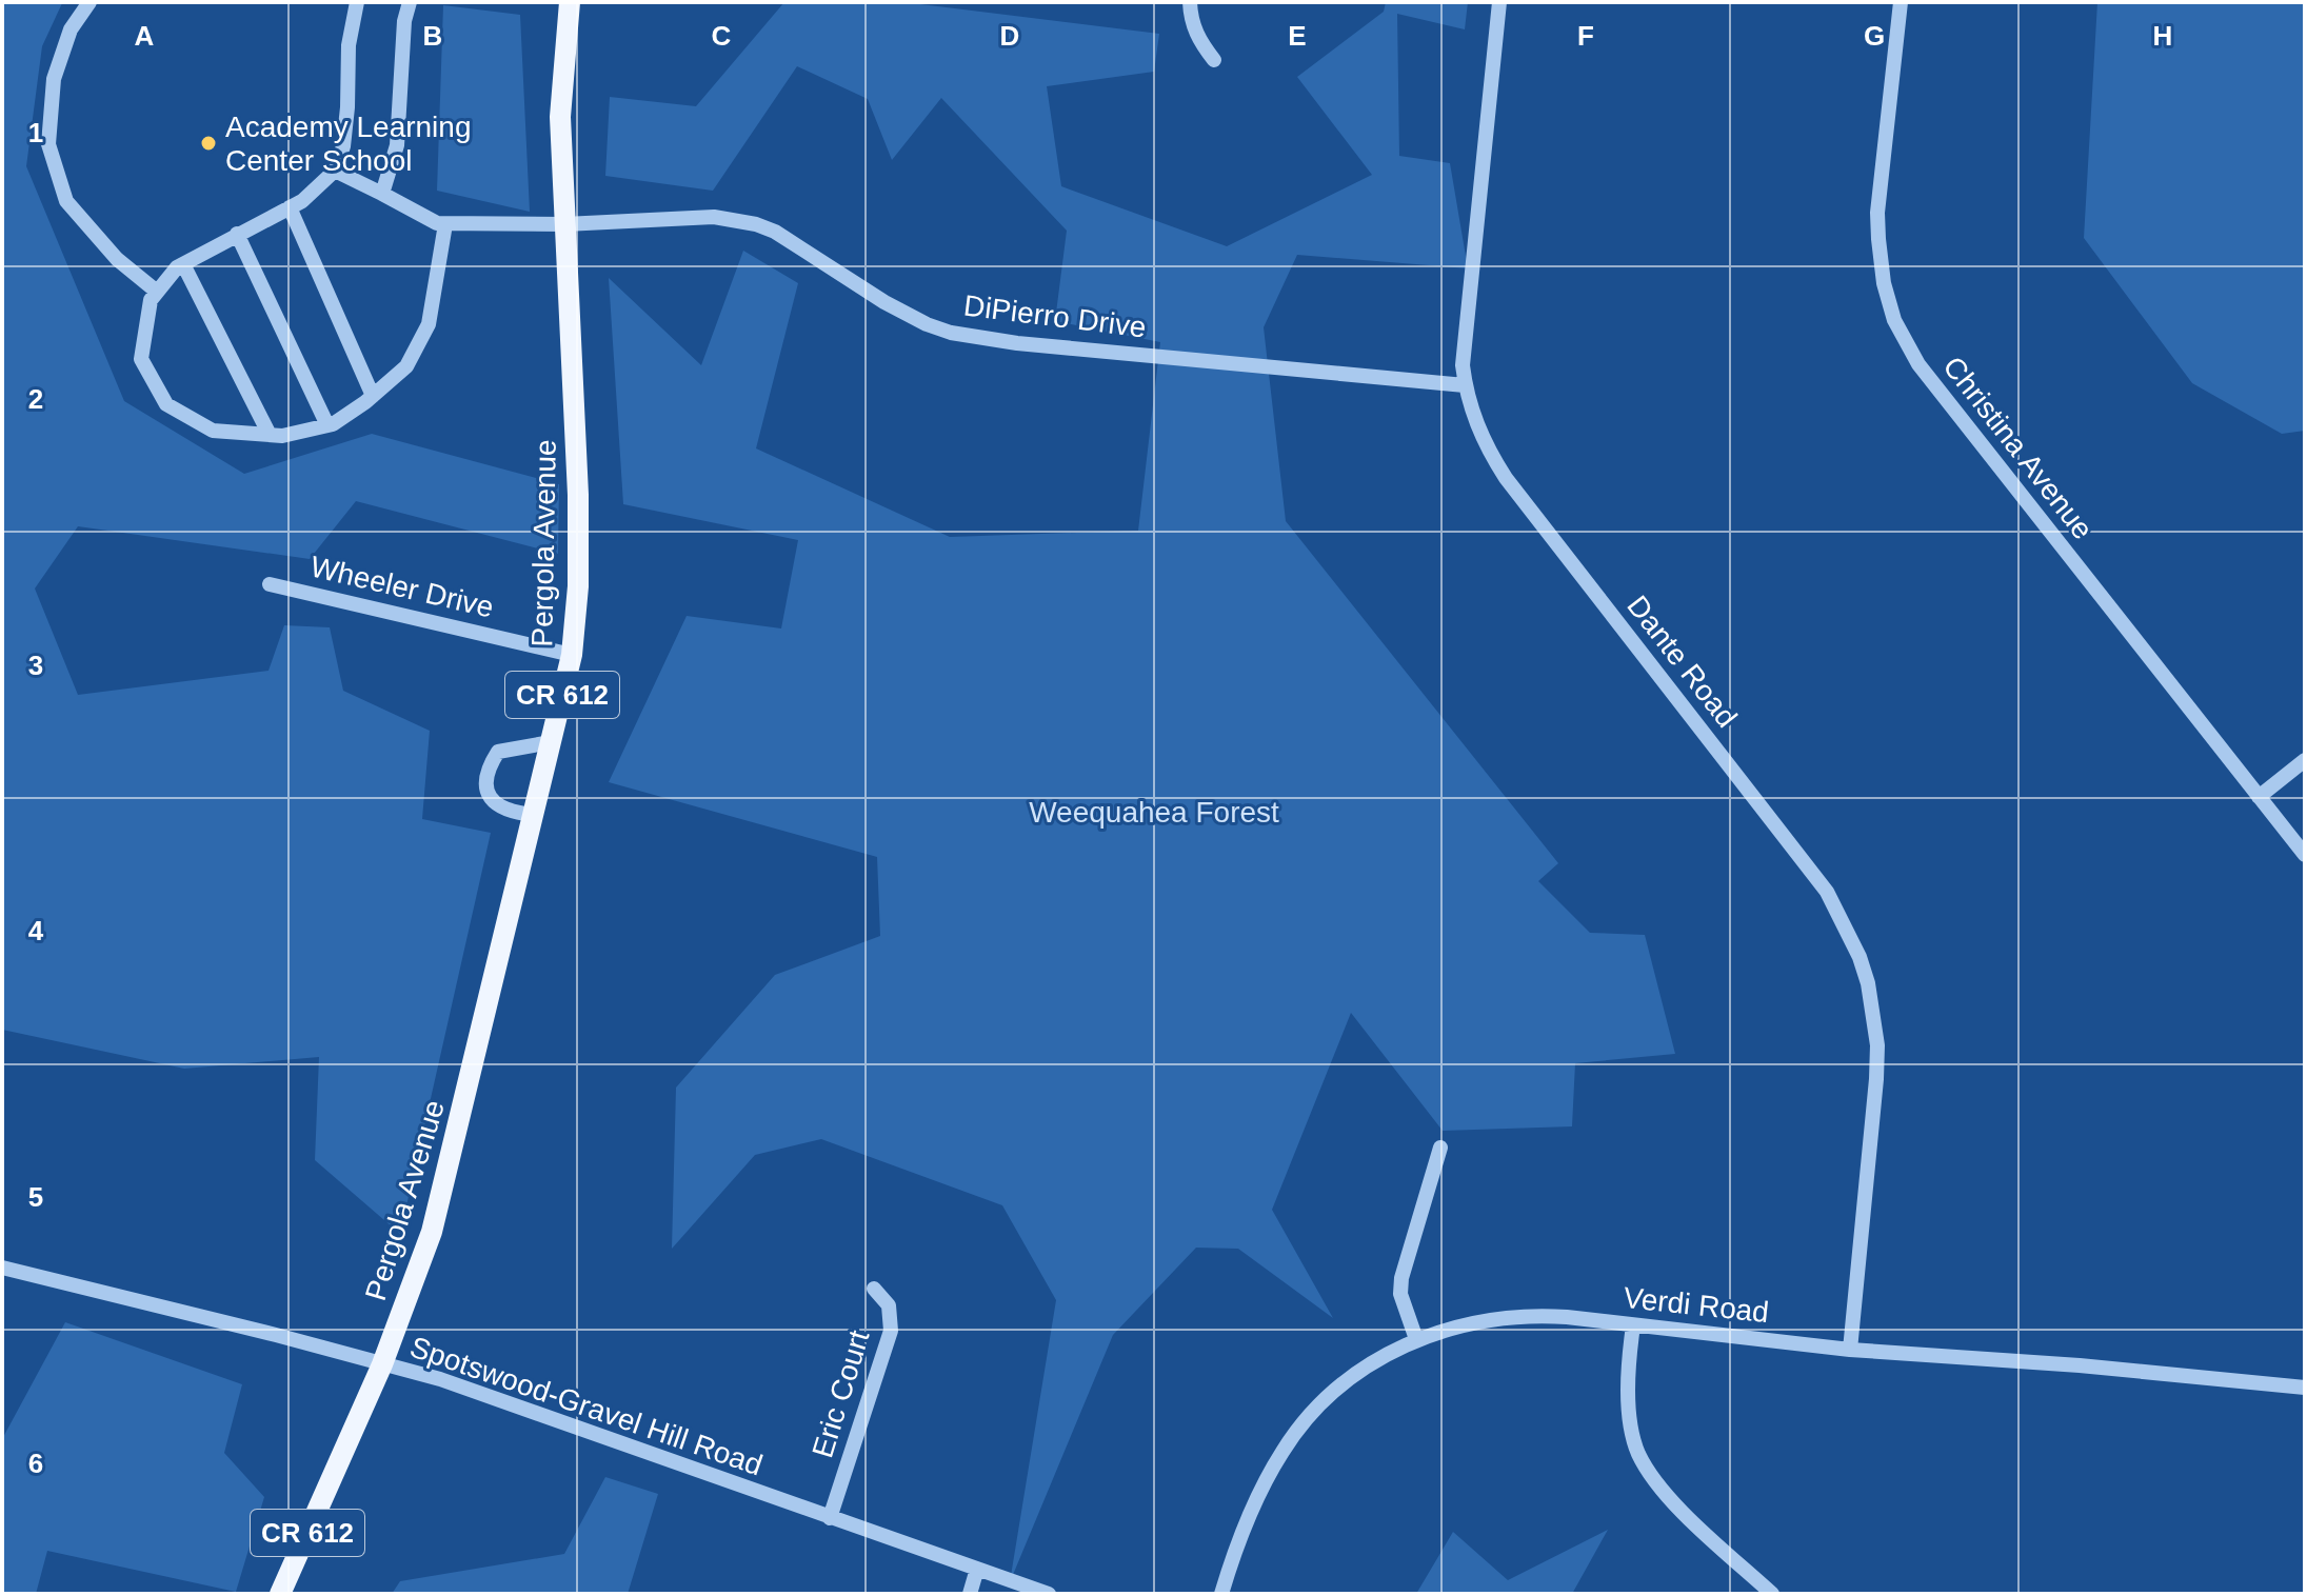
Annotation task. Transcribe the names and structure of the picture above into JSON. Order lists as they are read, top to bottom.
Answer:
{
  "streets": {
    "main road": ["Pergola Avenue", "CR 612"],
    "street": [
      "DiPierro Drive",
      "Christina Avenue",
      "Wheeler Drive",
      "Dante Road",
      "Verdi Road",
      "Eric Court",
      "Spotswood-Gravel Hill Road"
    ]
  },
  "crossings": [
    ["DiPierro Drive", "Pergola Avenue"],
    ["DiPierro Drive", "Dante Road"],
    ["Pergola Avenue", "Wheeler Drive"],
    ["Pergola Avenue", "CR 612"],
    ["Pergola Avenue", "Spotswood-Gravel Hill Road"],
    ["Dante Road", "Verdi Road"],
    ["CR 612", "Spotswood-Gravel Hill Road"],
    ["Eric Court", "Spotswood-Gravel Hill Road"]
  ],
  "parks": ["Weequahea Forest"],
  "places": ["Academy Learning Center School"],
  "grid": {
    "columns": [
      "A",
      "B",
      "C",
      "D",
      "E",
      "F",
      "G",
      "H"
    ],
    "rows": [
      "1",
      "2",
      "3",
      "4",
      "5",
      "6"
    ]
  }
}
